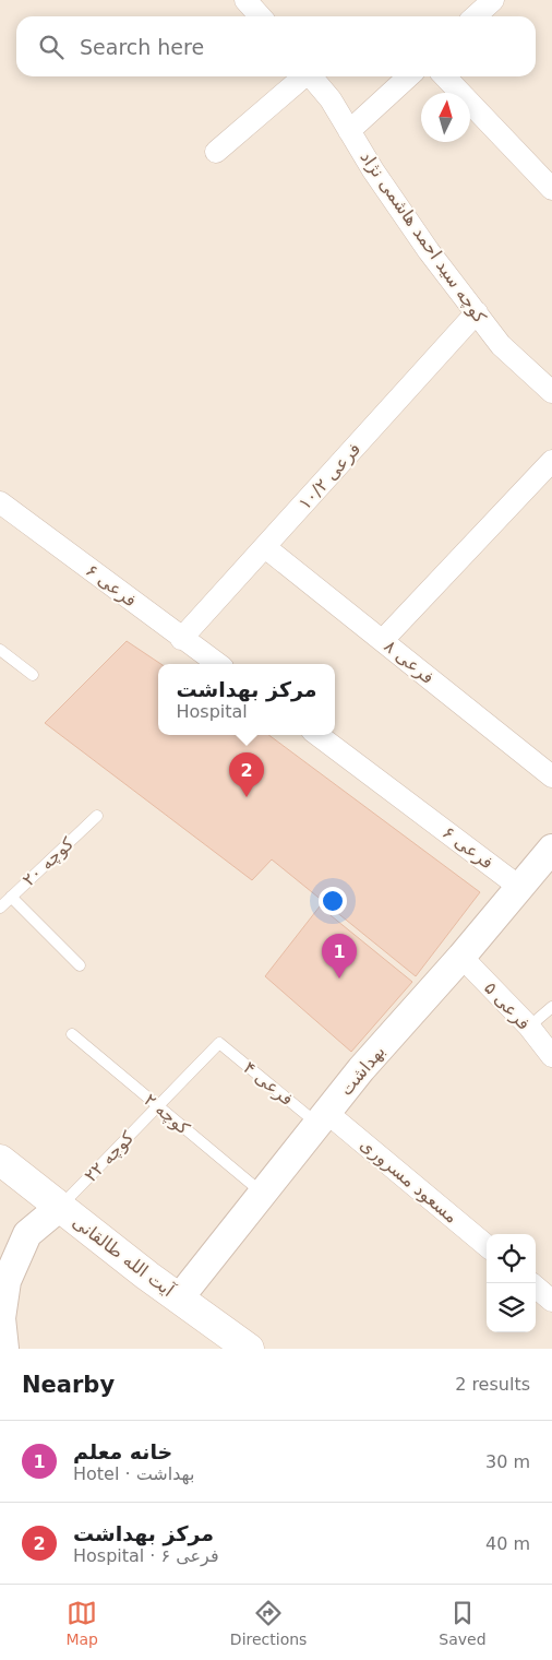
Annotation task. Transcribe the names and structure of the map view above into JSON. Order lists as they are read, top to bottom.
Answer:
{
  "streets": {
    "main road": ["آیت الله طالقانی"],
    "street": [
      "کوچه سید احمد هاشمی نژاد",
      "فرعی ۱۰/۲",
      "فرعی ۶",
      "فرعی ۸",
      "فرعی ۵",
      "بهداشت",
      "مسعود مسروری"
    ],
    "lane": [
      "کوچه ۲۰",
      "فرعی ۴",
      "کوچه ۲",
      "کوچه ۲۲"
    ]
  },
  "crossings": [
    ["کوچه سید احمد هاشمی نژاد", "فرعی ۱۰/۲"],
    ["فرعی ۱۰/۲", "فرعی ۶"],
    ["فرعی ۱۰/۲", "فرعی ۸"],
    ["فرعی ۶", "بهداشت"],
    ["فرعی ۵", "بهداشت"],
    ["بهداشت", "فرعی ۴"],
    ["بهداشت", "کوچه ۲"],
    ["بهداشت", "مسعود مسروری"],
    ["بهداشت", "آیت الله طالقانی"],
    ["فرعی ۴", "کوچه ۲۲"],
    ["فرعی ۴", "مسعود مسروری"],
    ["کوچه ۲", "کوچه ۲۲"],
    ["کوچه ۲۲", "آیت الله طالقانی"]
  ],
  "north": "top",
  "page": {
    "search": "Search here",
    "popup": ["مرکز بهداشت", "Hospital"],
    "pins": ["2", "1"],
    "heading": ["Nearby", "2 results"],
    "list": [
      {
        "mark": "1",
        "name": "خانه معلم",
        "note": "Hotel · بهداشت",
        "value": "30 m"
      },
      {
        "mark": "2",
        "name": "مرکز بهداشت",
        "note": "Hospital · فرعی ۶",
        "value": "40 m"
      }
    ],
    "nav": ["Map", "Directions", "Saved"]
  }
}
